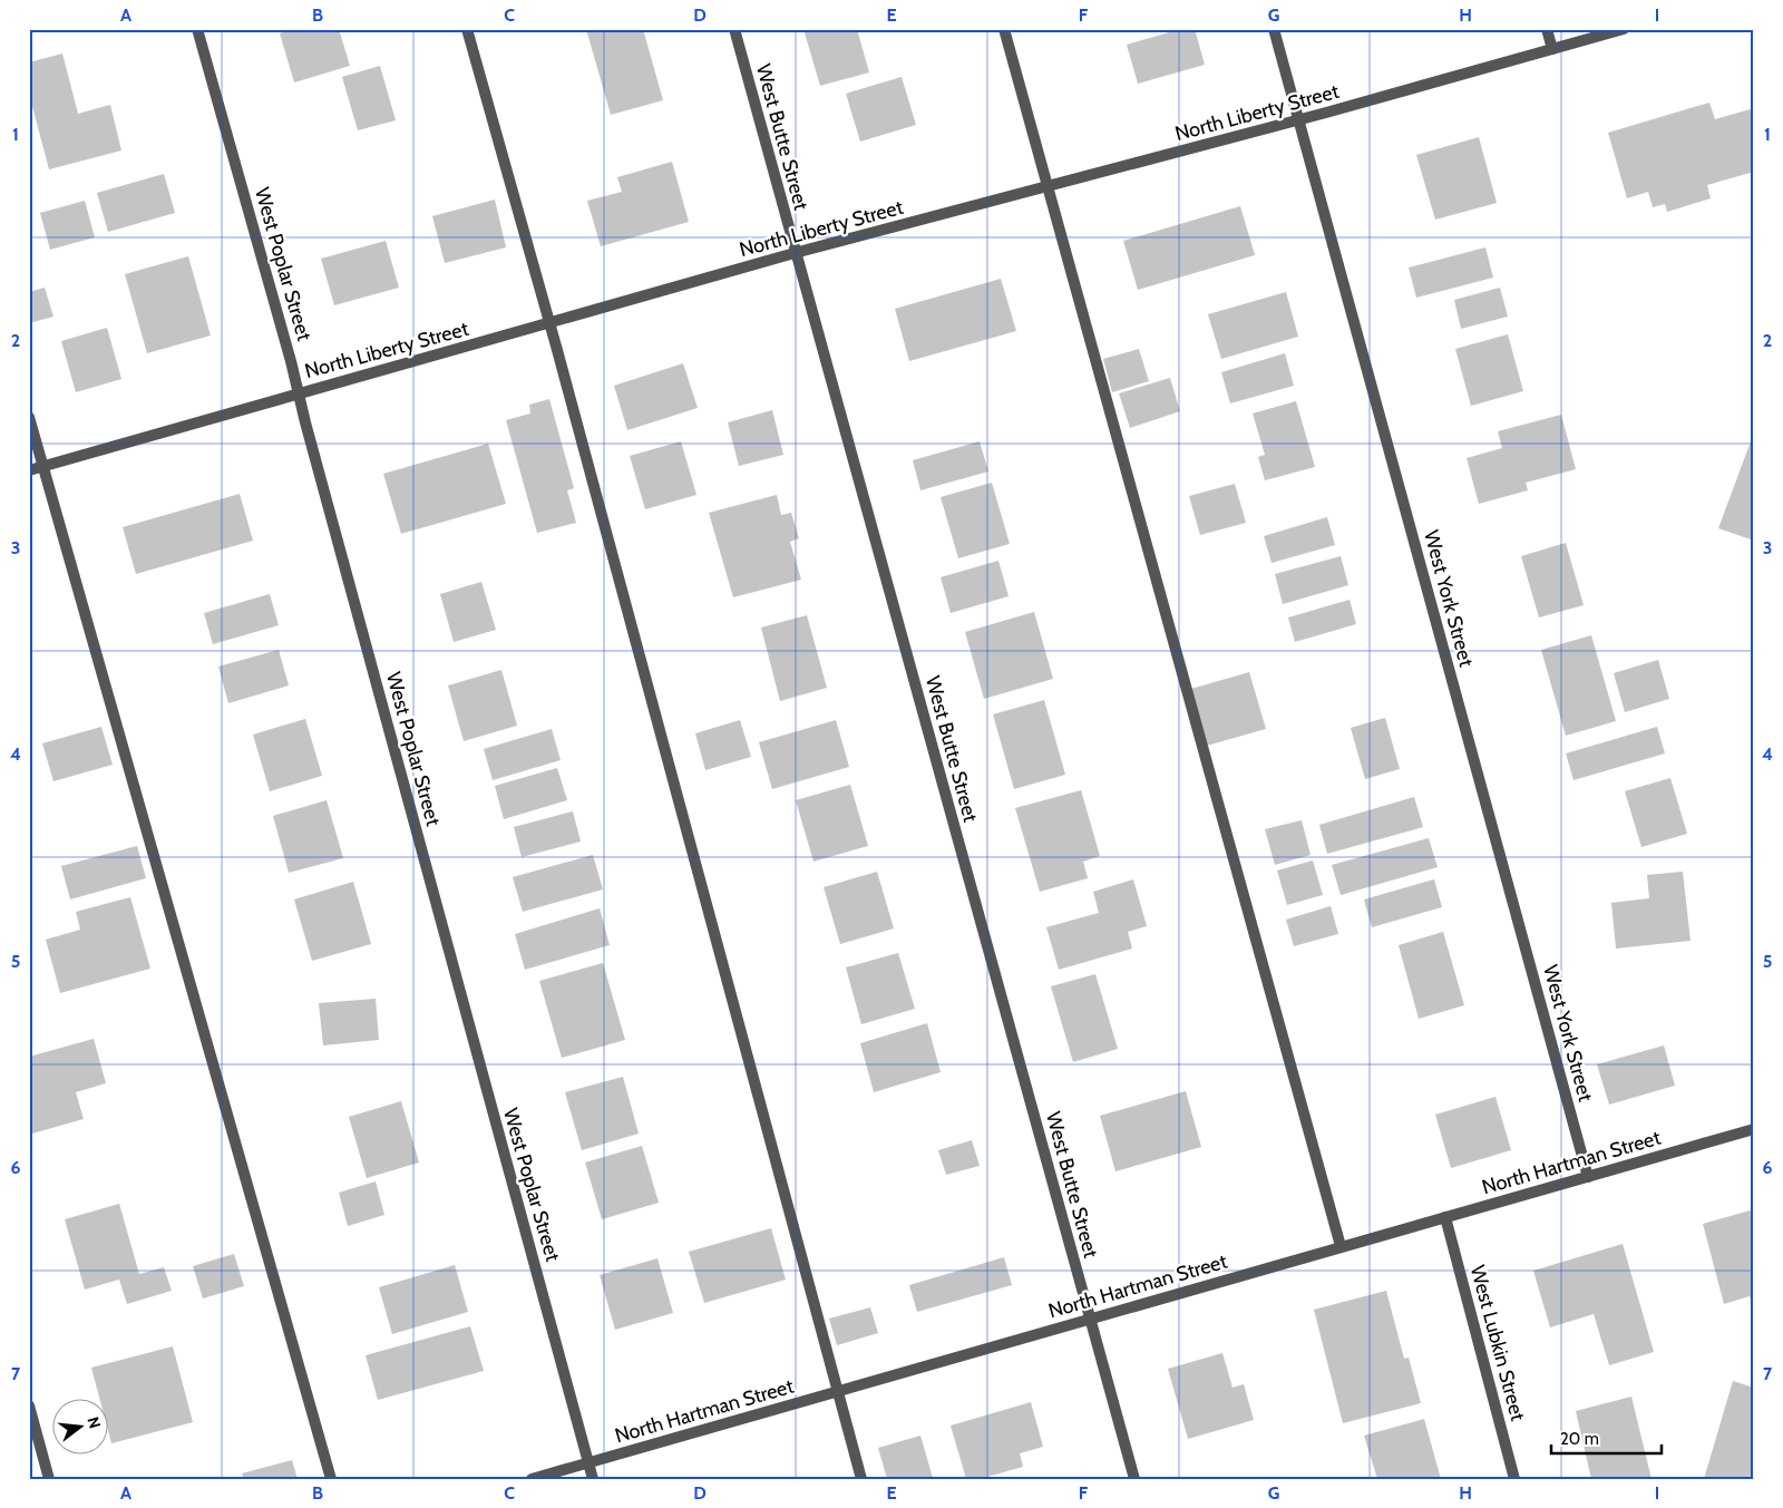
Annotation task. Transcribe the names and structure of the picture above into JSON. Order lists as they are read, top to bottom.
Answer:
{
  "streets": {
    "street": [
      "North Liberty Street",
      "West Butte Street",
      "West Poplar Street",
      "West York Street",
      "North Hartman Street",
      "West Lubkin Street"
    ]
  },
  "crossings": [
    ["North Liberty Street", "West Butte Street"],
    ["North Liberty Street", "West Poplar Street"],
    ["North Liberty Street", "West York Street"],
    ["West Butte Street", "North Hartman Street"],
    ["West Poplar Street", "North Hartman Street"],
    ["West York Street", "North Hartman Street"],
    ["North Hartman Street", "West Lubkin Street"]
  ],
  "scale_bar": "20 m",
  "north": "right",
  "grid": {
    "columns": [
      "A",
      "B",
      "C",
      "D",
      "E",
      "F",
      "G",
      "H",
      "I"
    ],
    "rows": [
      "1",
      "2",
      "3",
      "4",
      "5",
      "6",
      "7"
    ]
  }
}
